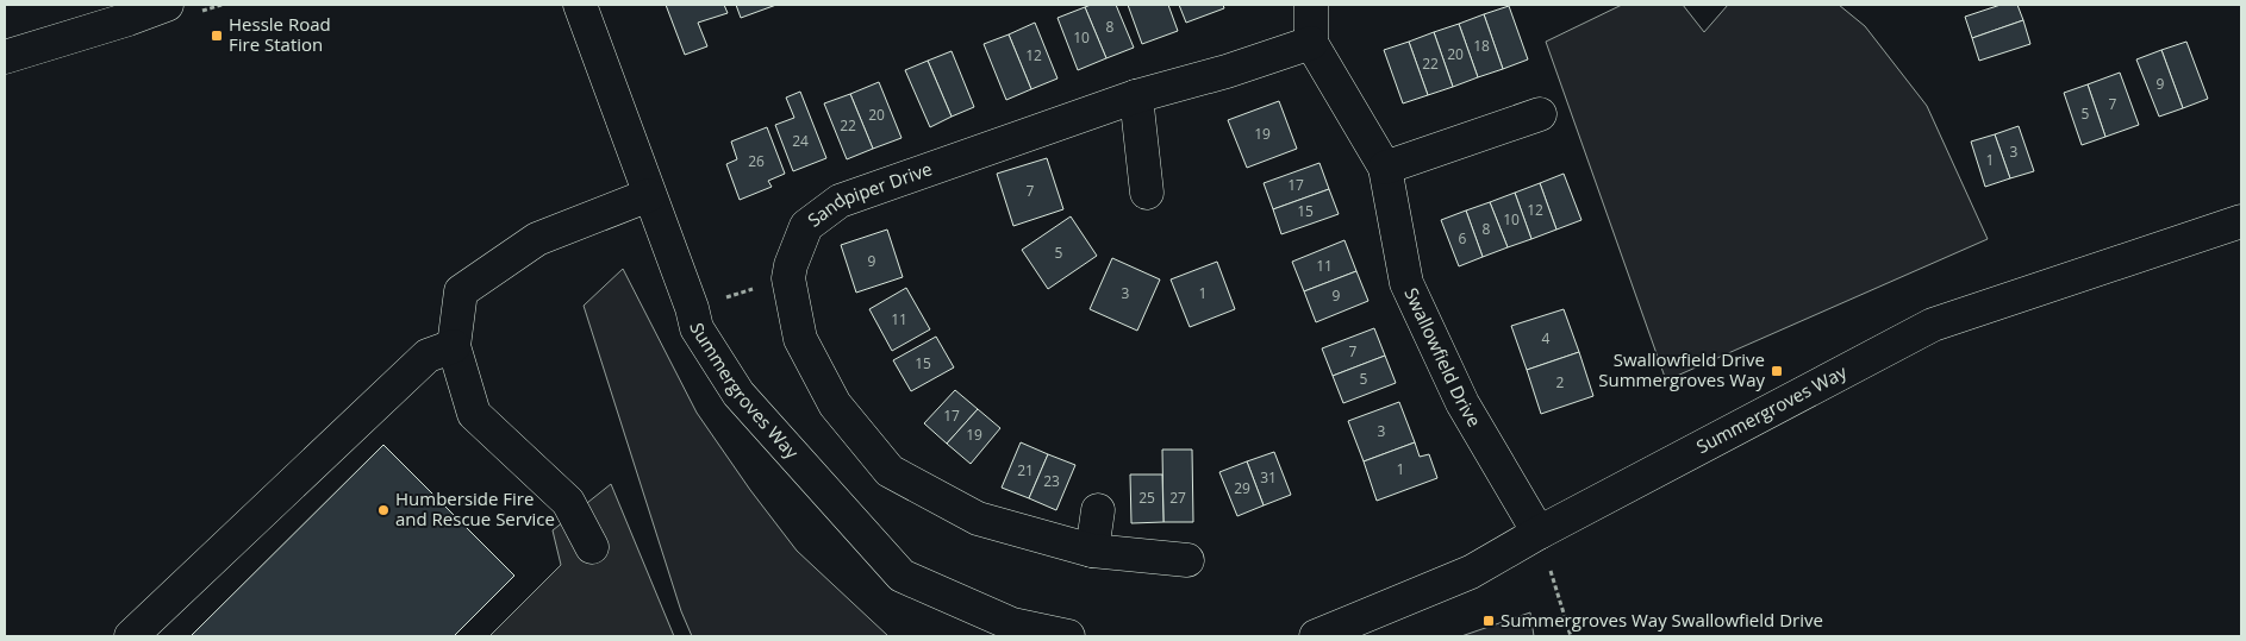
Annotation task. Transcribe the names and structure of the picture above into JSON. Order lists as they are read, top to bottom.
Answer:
{
  "streets": {
    "street": ["Sandpiper Drive", "Swallowfield Drive", "Summergroves Way"]
  },
  "crossings": [
    ["Sandpiper Drive", "Swallowfield Drive"],
    ["Swallowfield Drive", "Summergroves Way"]
  ],
  "places": {
    "transit": ["Hessle Road Fire Station", "Swallowfield Drive Summergroves Way", "Summergroves Way Swallowfield Drive"],
    "other": ["Humberside Fire and Rescue Service"]
  },
  "house_numbers": [
    "8",
    "10",
    "18",
    "20",
    "12",
    "22",
    "9",
    "7",
    "5",
    "20",
    "22",
    "19",
    "24",
    "3",
    "1",
    "26",
    "17",
    "7",
    "12",
    "15",
    "10",
    "8",
    "6",
    "5",
    "9",
    "11",
    "3",
    "1",
    "9",
    "11",
    "4",
    "7",
    "15",
    "5",
    "2",
    "17",
    "3",
    "19",
    "1",
    "21",
    "31",
    "23",
    "29",
    "25",
    "27"
  ]
}
